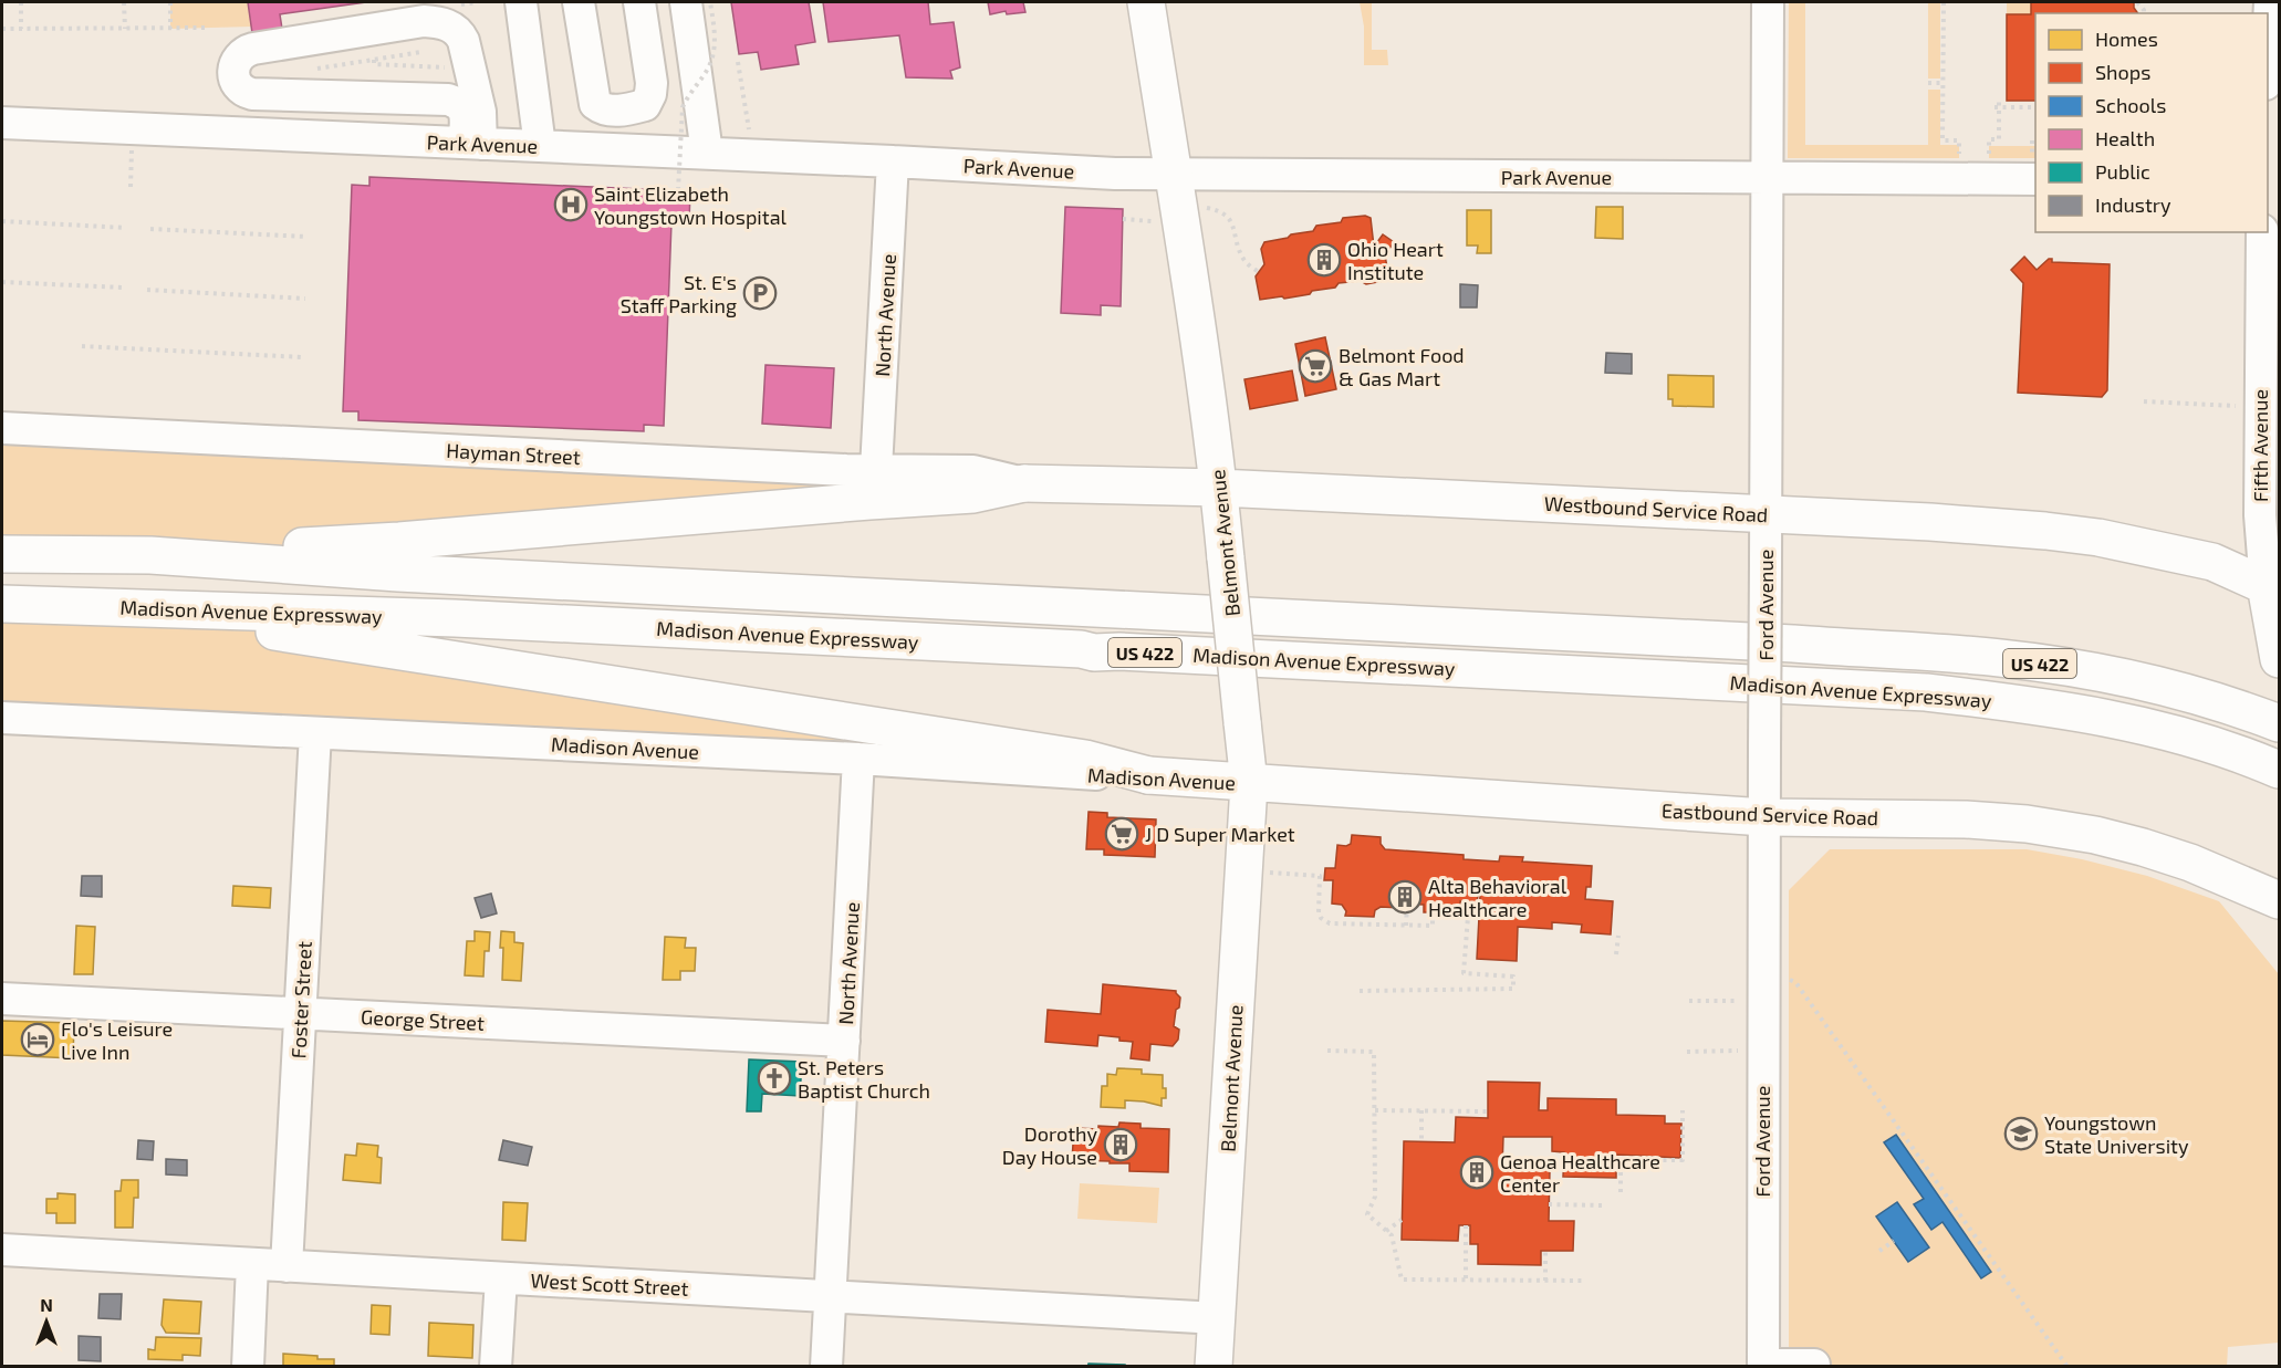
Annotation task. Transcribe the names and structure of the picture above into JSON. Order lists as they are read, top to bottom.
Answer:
{
  "streets": {
    "main road": [
      "Fifth Avenue",
      "Westbound Service Road",
      "Belmont Avenue",
      "Madison Avenue Expressway",
      "US 422",
      "Madison Avenue",
      "Eastbound Service Road"
    ],
    "street": [
      "Park Avenue",
      "North Avenue",
      "Hayman Street",
      "Ford Avenue",
      "Foster Street",
      "George Street",
      "West Scott Street"
    ]
  },
  "crossings": [
    ["Park Avenue", "North Avenue"],
    ["Park Avenue", "Belmont Avenue"],
    ["Park Avenue", "Ford Avenue"],
    ["North Avenue", "Hayman Street"],
    ["North Avenue", "Westbound Service Road"],
    ["North Avenue", "Madison Avenue"],
    ["North Avenue", "George Street"],
    ["North Avenue", "West Scott Street"],
    ["Fifth Avenue", "Westbound Service Road"],
    ["Hayman Street", "Westbound Service Road"],
    ["Westbound Service Road", "Belmont Avenue"],
    ["Westbound Service Road", "Ford Avenue"],
    ["Westbound Service Road", "Madison Avenue Expressway"],
    ["Belmont Avenue", "Madison Avenue"],
    ["Belmont Avenue", "Eastbound Service Road"],
    ["Belmont Avenue", "West Scott Street"],
    ["Ford Avenue", "Eastbound Service Road"],
    ["Madison Avenue", "Eastbound Service Road"],
    ["Madison Avenue", "Foster Street"],
    ["Foster Street", "George Street"],
    ["Foster Street", "West Scott Street"]
  ],
  "places": {
    "hospital": ["Saint Elizabeth Youngstown Hospital"],
    "building": [
      "Ohio Heart Institute",
      "Alta Behavioral Healthcare",
      "Dorothy Day House",
      "Genoa Healthcare Center"
    ],
    "parking": ["St. E's Staff Parking"],
    "supermarket": ["Belmont Food & Gas Mart", "J D Super Market"],
    "hotel": ["Flo's Leisure Live Inn"],
    "church": ["St. Peters Baptist Church"],
    "school or university": ["Youngstown State University"]
  },
  "legend": [
    "Homes",
    "Shops",
    "Schools",
    "Health",
    "Public",
    "Industry"
  ],
  "north": "top"
}
